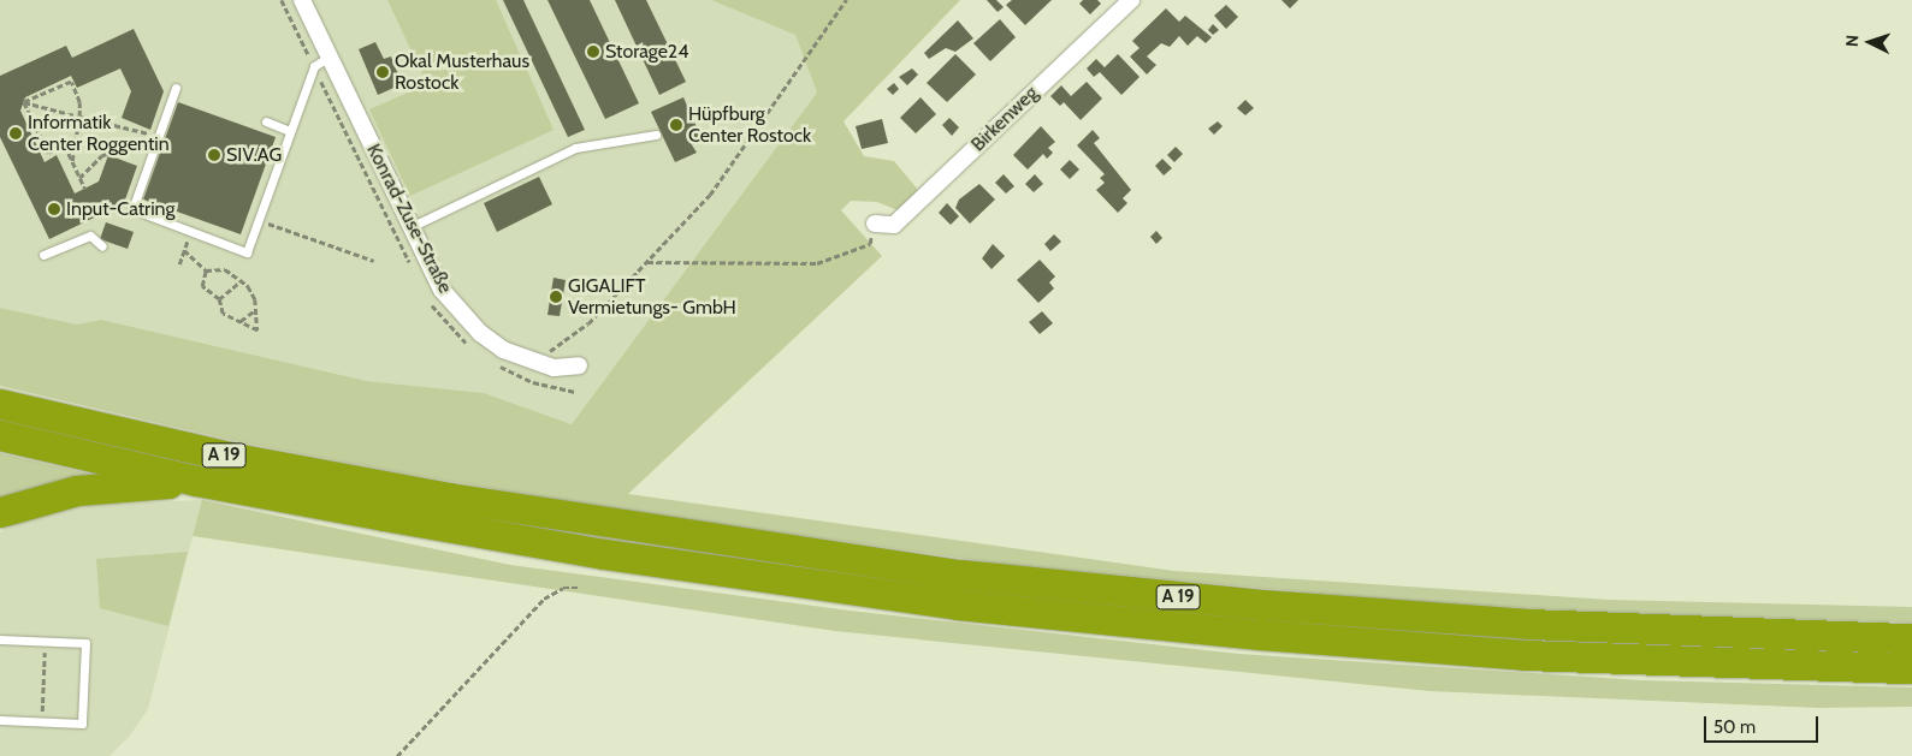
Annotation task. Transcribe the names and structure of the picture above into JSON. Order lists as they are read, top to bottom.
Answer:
{
  "streets": {
    "highway": ["A 19"],
    "street": ["Birkenweg", "Konrad-Zuse-Straße"]
  },
  "places": [
    "Storage24",
    "Okal Musterhaus Rostock",
    "Hüpfburg Center Rostock",
    "Informatik Center Roggentin",
    "SIV.AG",
    "Input-Catring",
    "GIGALIFT Vermietungs- GmbH"
  ],
  "scale_bar": "50 m",
  "north": "left"
}
